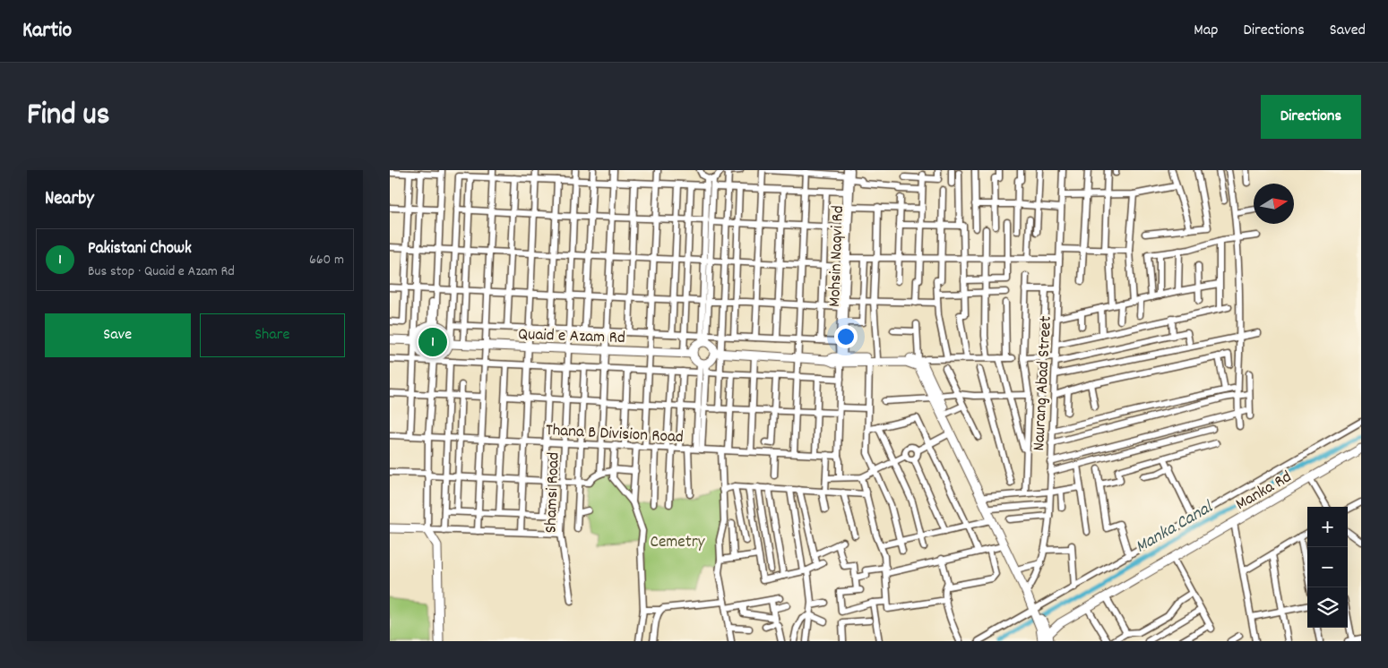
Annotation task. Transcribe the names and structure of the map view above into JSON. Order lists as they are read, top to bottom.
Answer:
{
  "streets": {
    "main road": ["Quaid e Azam Rd", "Manka Rd"],
    "street": [
      "Mohsin Naqvi Rd",
      "Naurang Abad Street",
      "Thana B Division Road",
      "Shamsi Road"
    ]
  },
  "crossings": [
    ["Mohsin Naqvi Rd", "Thana B Division Road"],
    ["Quaid e Azam Rd", "Shamsi Road"],
    ["Thana B Division Road", "Shamsi Road"]
  ],
  "water": ["Manka Canal"],
  "parks": ["Cemetry"],
  "north": "right",
  "page": {
    "header": "Kartio",
    "nav": ["Map", "Directions", "Saved"],
    "title": "Find us",
    "buttons": [
      "Directions",
      ["Save", "Share"]
    ],
    "heading": "Nearby",
    "list": [
      {
        "mark": "1",
        "name": "Pakistani Chowk",
        "note": "Bus stop · Quaid e Azam Rd",
        "value": "660 m"
      }
    ],
    "pins": "1",
    "map_buttons": ["+", "−"]
  }
}
